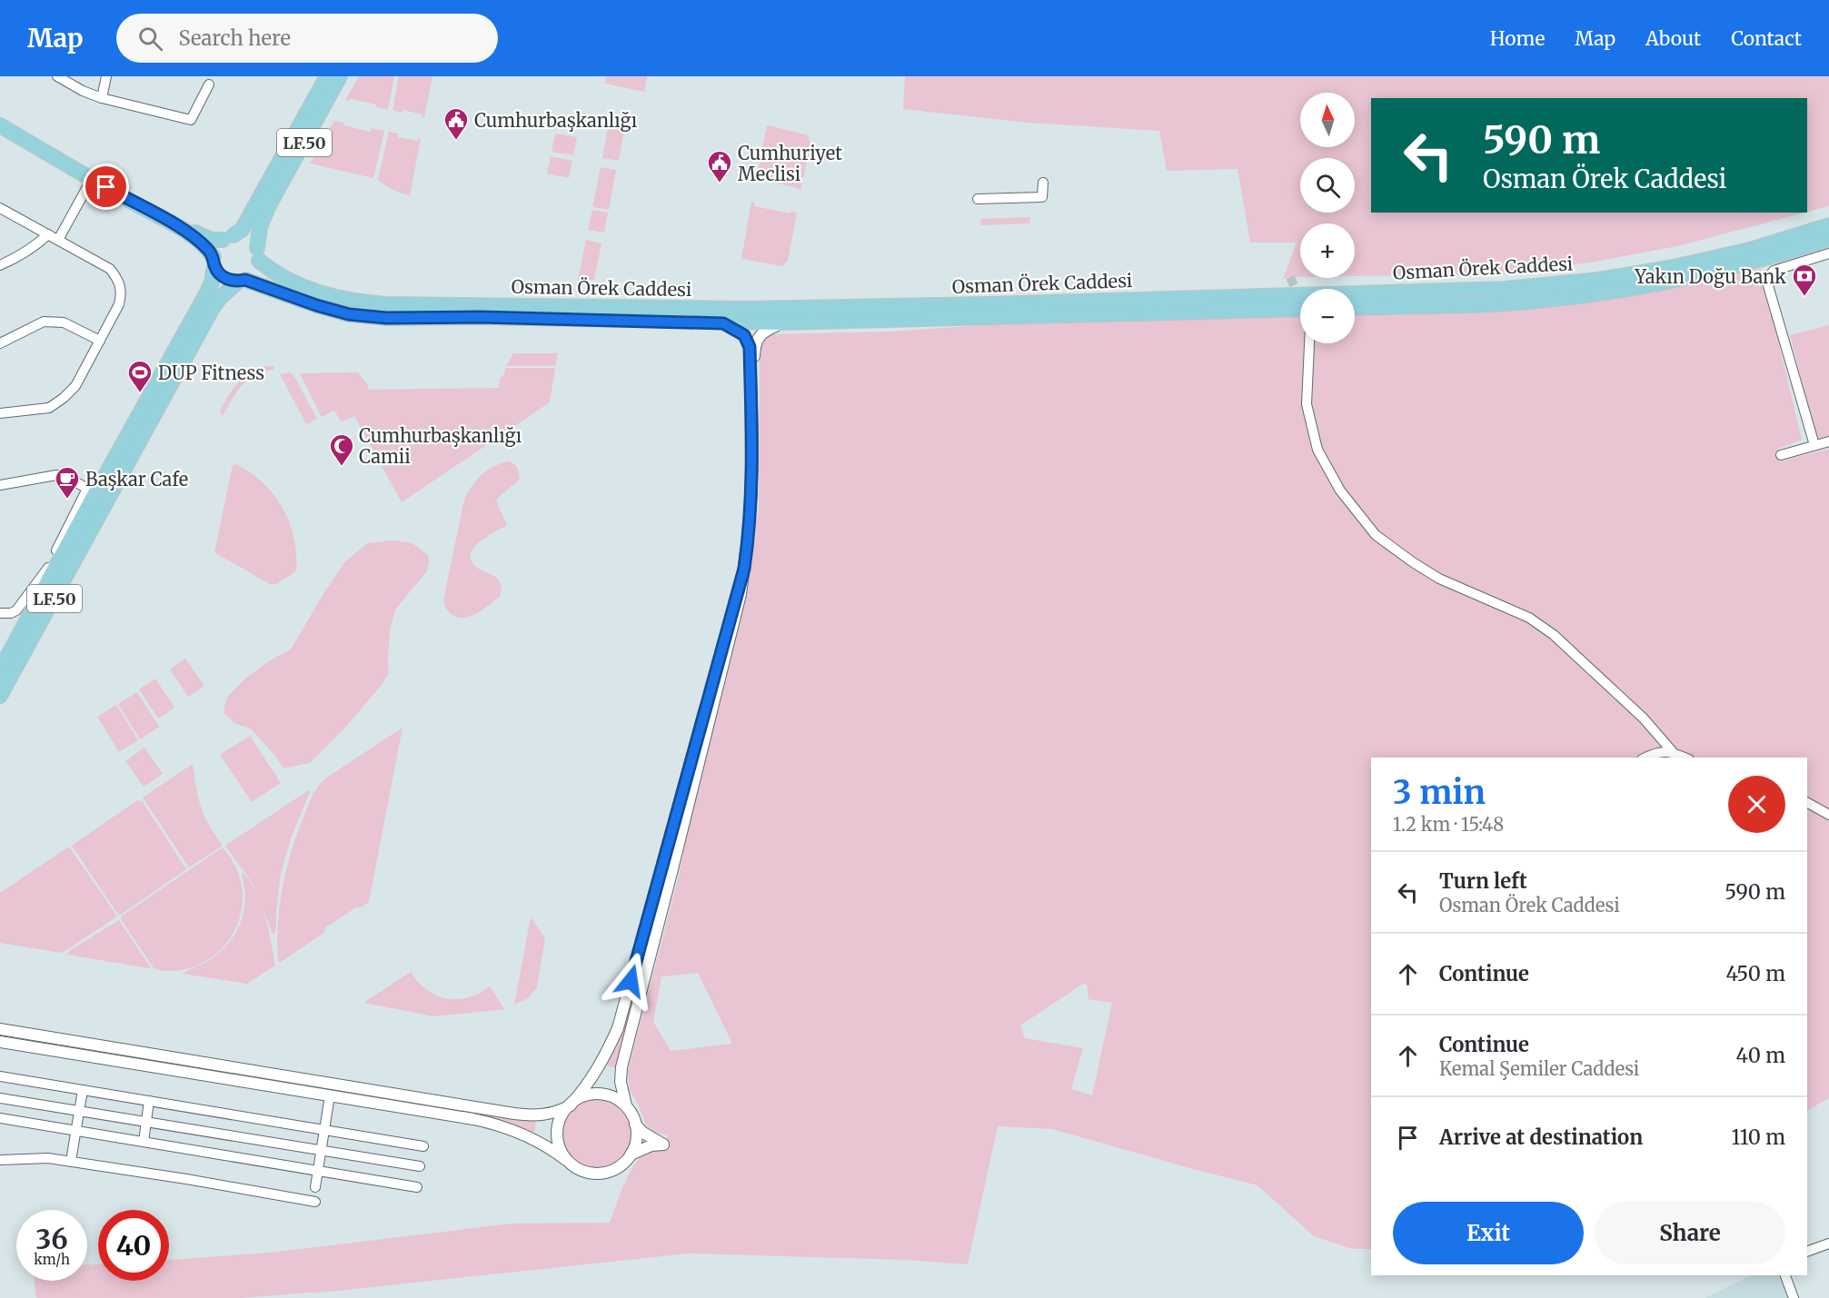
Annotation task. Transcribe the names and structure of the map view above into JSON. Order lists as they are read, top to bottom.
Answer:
{
  "streets": {
    "main road": ["LF.50", "Osman Örek Caddesi"]
  },
  "crossings": [
    ["LF.50", "Osman Örek Caddesi"]
  ],
  "places": {
    "public building": ["Cumhurbaşkanlığı", "Cumhuriyet Meclisi"],
    "bank": ["Yakın Doğu Bank"],
    "sports": ["DUP Fitness"],
    "mosque": ["Cumhurbaşkanlığı Camii"],
    "cafe": ["Başkar Cafe"]
  },
  "north": "top",
  "page": {
    "header": "Map",
    "search": "Search here",
    "nav": [
      "Home",
      "Map",
      "About",
      "Contact"
    ],
    "map_buttons": ["+", "−"],
    "turn": ["590 m", "Osman Örek Caddesi"],
    "heading": ["3 min", "1.2 km · 15:48"],
    "list": [
      {
        "name": "Turn left",
        "note": "Osman Örek Caddesi",
        "value": "590 m"
      },
      {
        "name": "Continue",
        "value": "450 m"
      },
      {
        "name": "Continue",
        "note": "Kemal Şemiler Caddesi",
        "value": "40 m"
      },
      {
        "name": "Arrive at destination",
        "value": "110 m"
      }
    ],
    "buttons": ["Exit", "Share"],
    "speed": "36 km/h",
    "limit": "40"
  }
}
